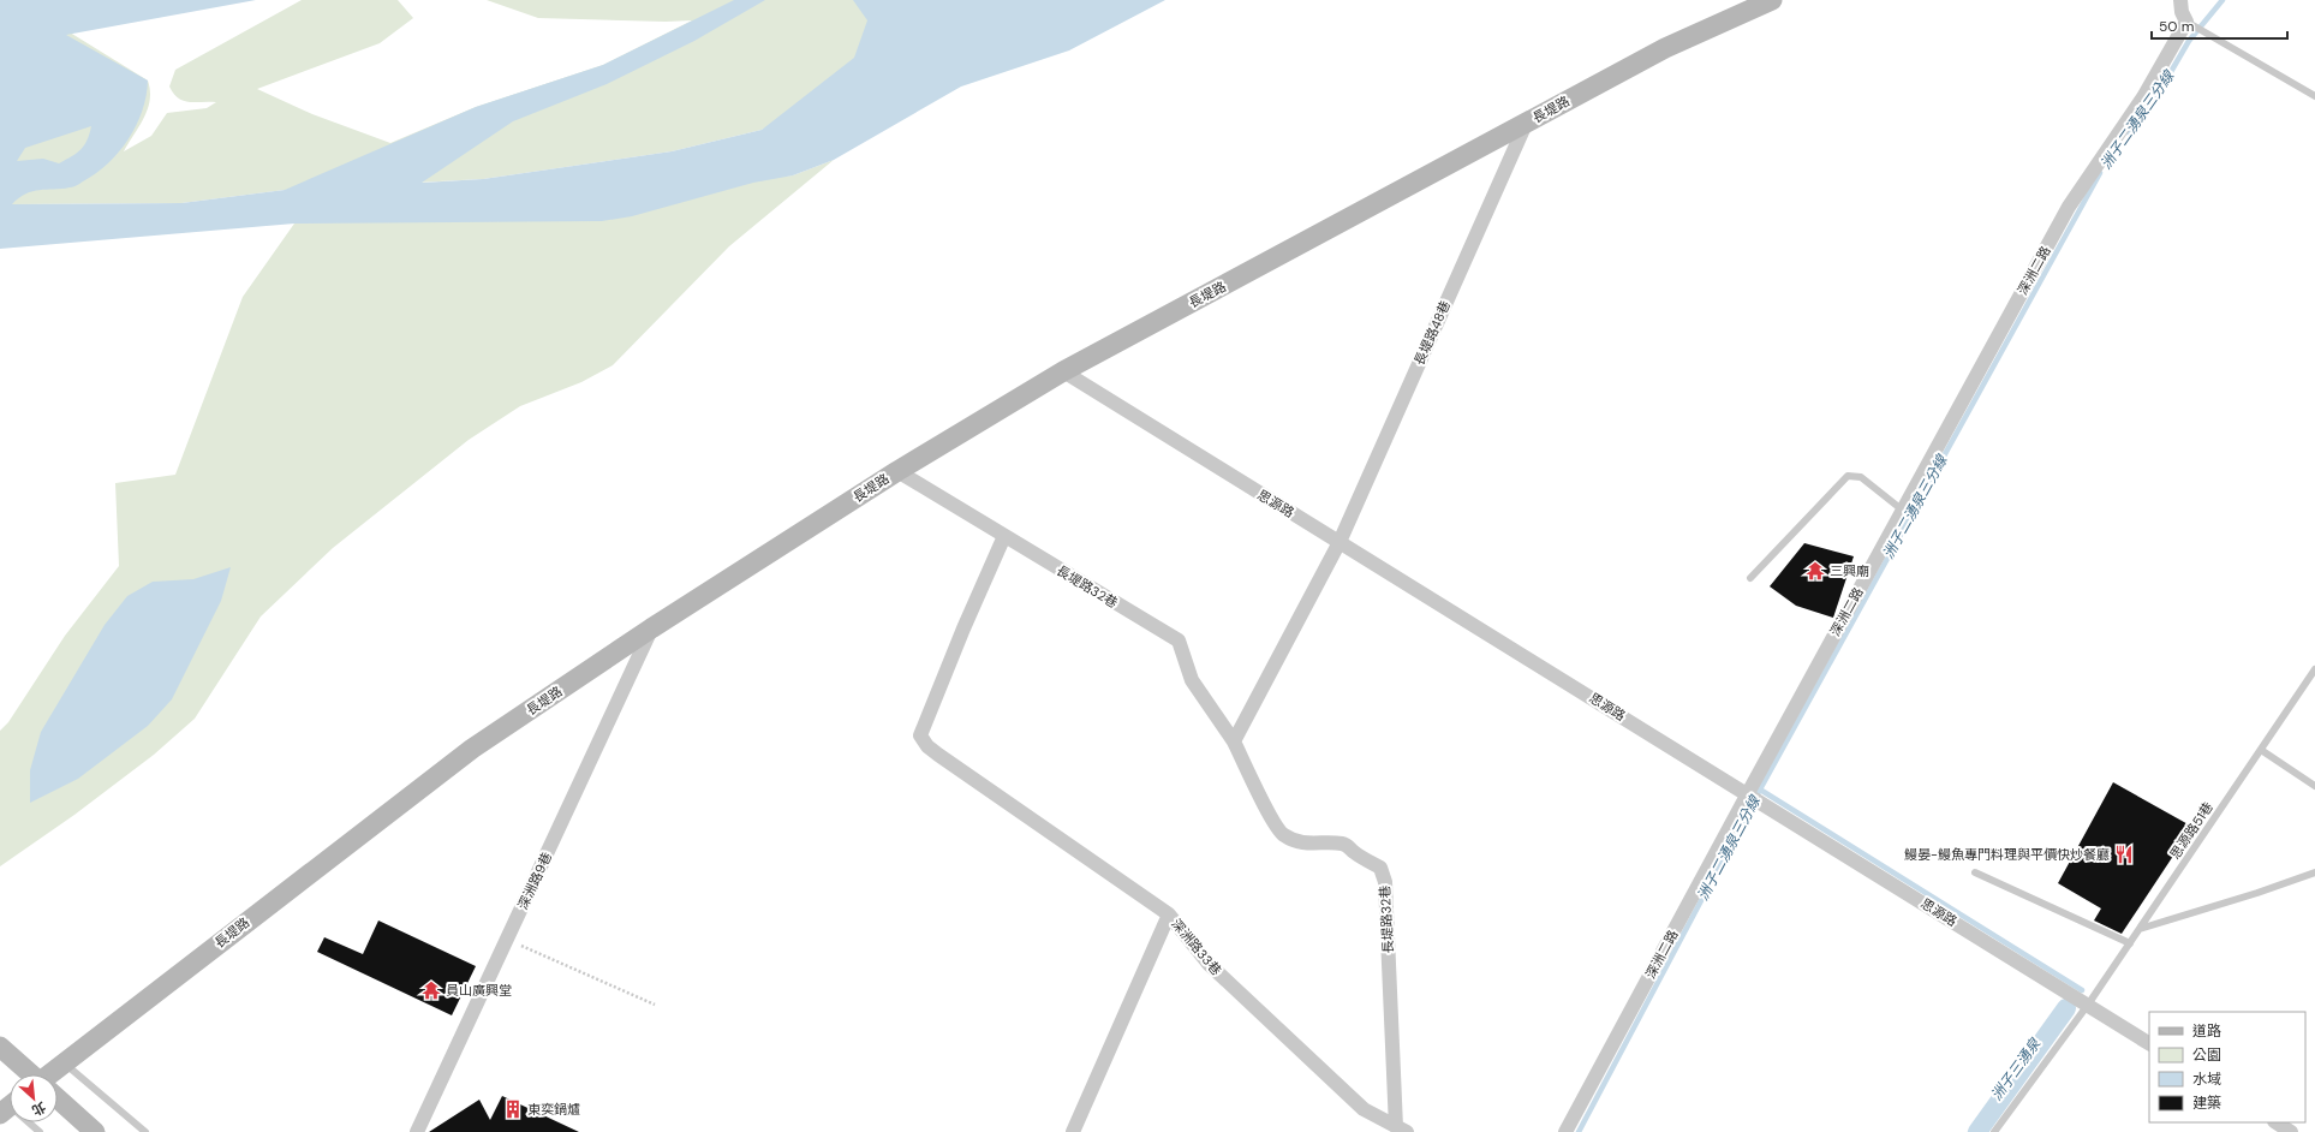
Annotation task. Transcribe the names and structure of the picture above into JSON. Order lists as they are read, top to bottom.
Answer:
{
  "streets": {
    "street": [
      "長堤路",
      "深洲二路",
      "長堤路48巷",
      "思源路",
      "長堤路32巷",
      "深洲路9巷",
      "深洲路33巷"
    ],
    "lane": ["思源路51巷"]
  },
  "crossings": [
    ["長堤路", "長堤路48巷"],
    ["長堤路", "思源路"],
    ["長堤路", "長堤路32巷"],
    ["長堤路", "深洲路9巷"],
    ["深洲二路", "思源路"],
    ["長堤路48巷", "思源路"],
    ["思源路", "思源路51巷"],
    ["長堤路32巷", "深洲路33巷"]
  ],
  "water": ["洲子二湧泉三分線", "洲子三湧泉"],
  "places": {
    "temple": ["三興廟", "員山廣興堂"],
    "restaurant": ["鰻晏-鰻魚專門料理與平價快炒餐廳"],
    "building": ["東奕鍋爐"]
  },
  "legend": [
    "道路",
    "公園",
    "水域",
    "建築"
  ],
  "scale_bar": "50 m",
  "north": "bottom right"
}
